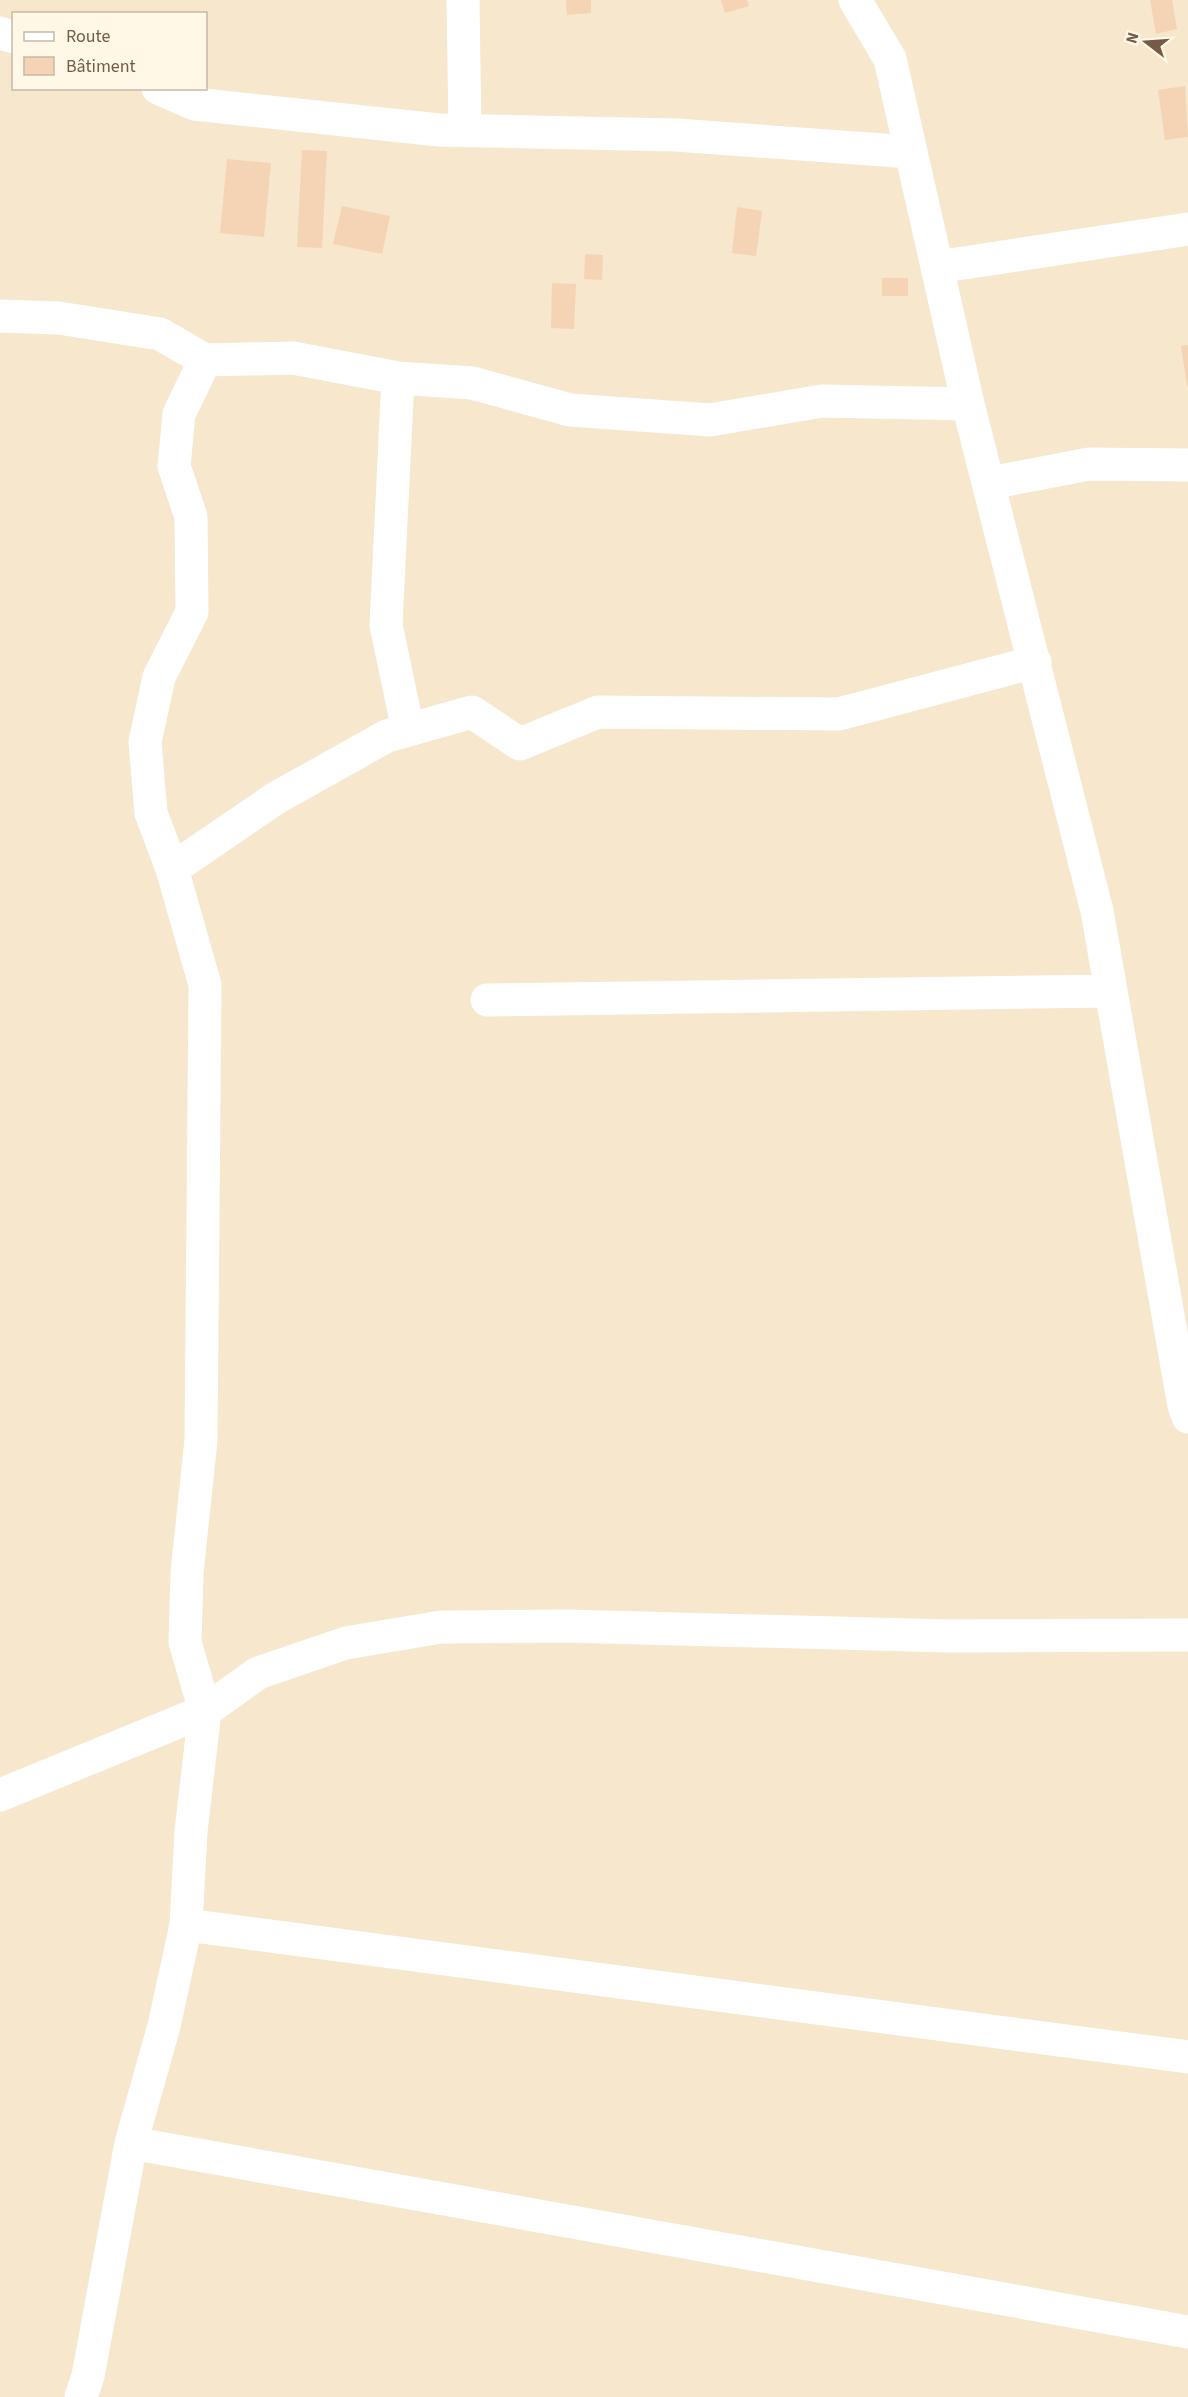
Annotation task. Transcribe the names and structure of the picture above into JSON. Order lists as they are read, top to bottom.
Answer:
{
  "legend": ["Route", "Bâtiment"],
  "north": "left"
}
